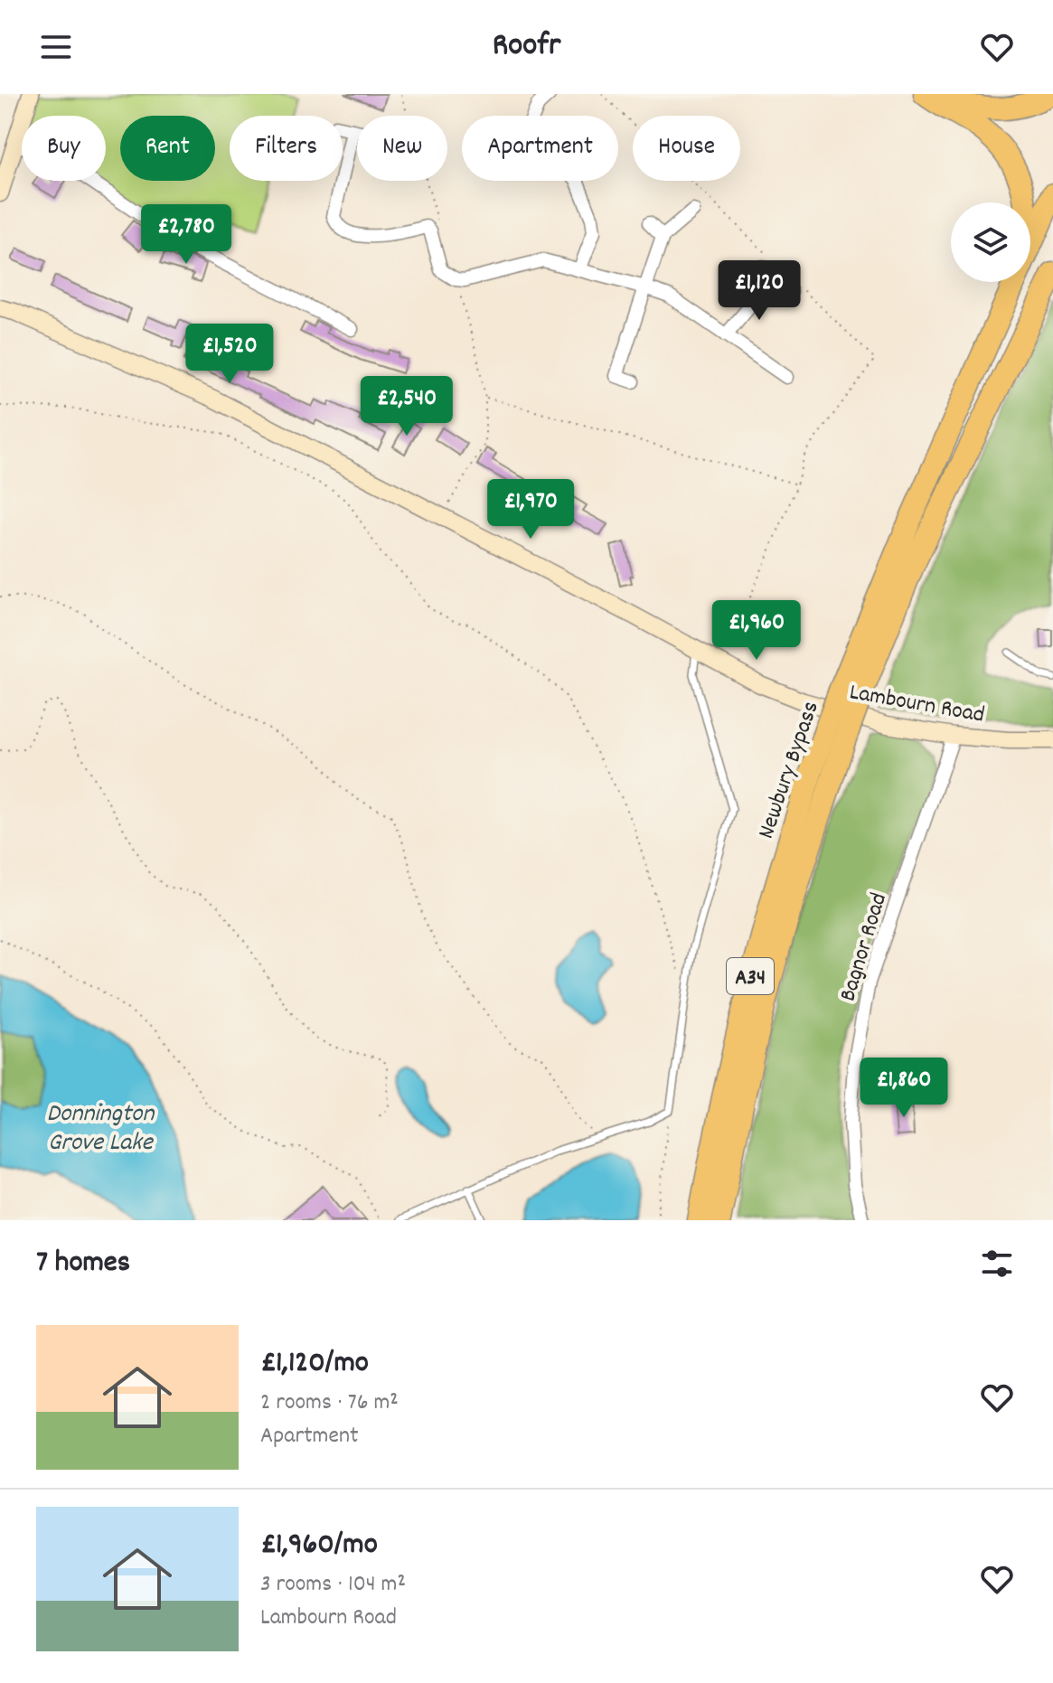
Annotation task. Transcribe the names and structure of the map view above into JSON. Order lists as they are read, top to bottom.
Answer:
{
  "streets": {
    "highway": ["Newbury Bypass", "A34"],
    "street": ["Lambourn Road", "Bagnor Road"]
  },
  "crossings": [
    ["Lambourn Road", "Bagnor Road"]
  ],
  "water": ["Donnington Grove Lake"],
  "page": {
    "header": "Roofr",
    "chip": [
      "Buy",
      "Rent",
      "Filters",
      "New",
      "Apartment",
      "House"
    ],
    "price": [
      "£2,780",
      "£1,120",
      "£1,520",
      "£2,540",
      "£1,970",
      "£1,960",
      "£1,860"
    ],
    "heading": "7 homes",
    "list": [
      {
        "name": "£1,120/mo",
        "note": "2 rooms · 76 m² · Apartment"
      },
      {
        "name": "£1,960/mo",
        "note": "3 rooms · 104 m² · Lambourn Road"
      }
    ]
  }
}
